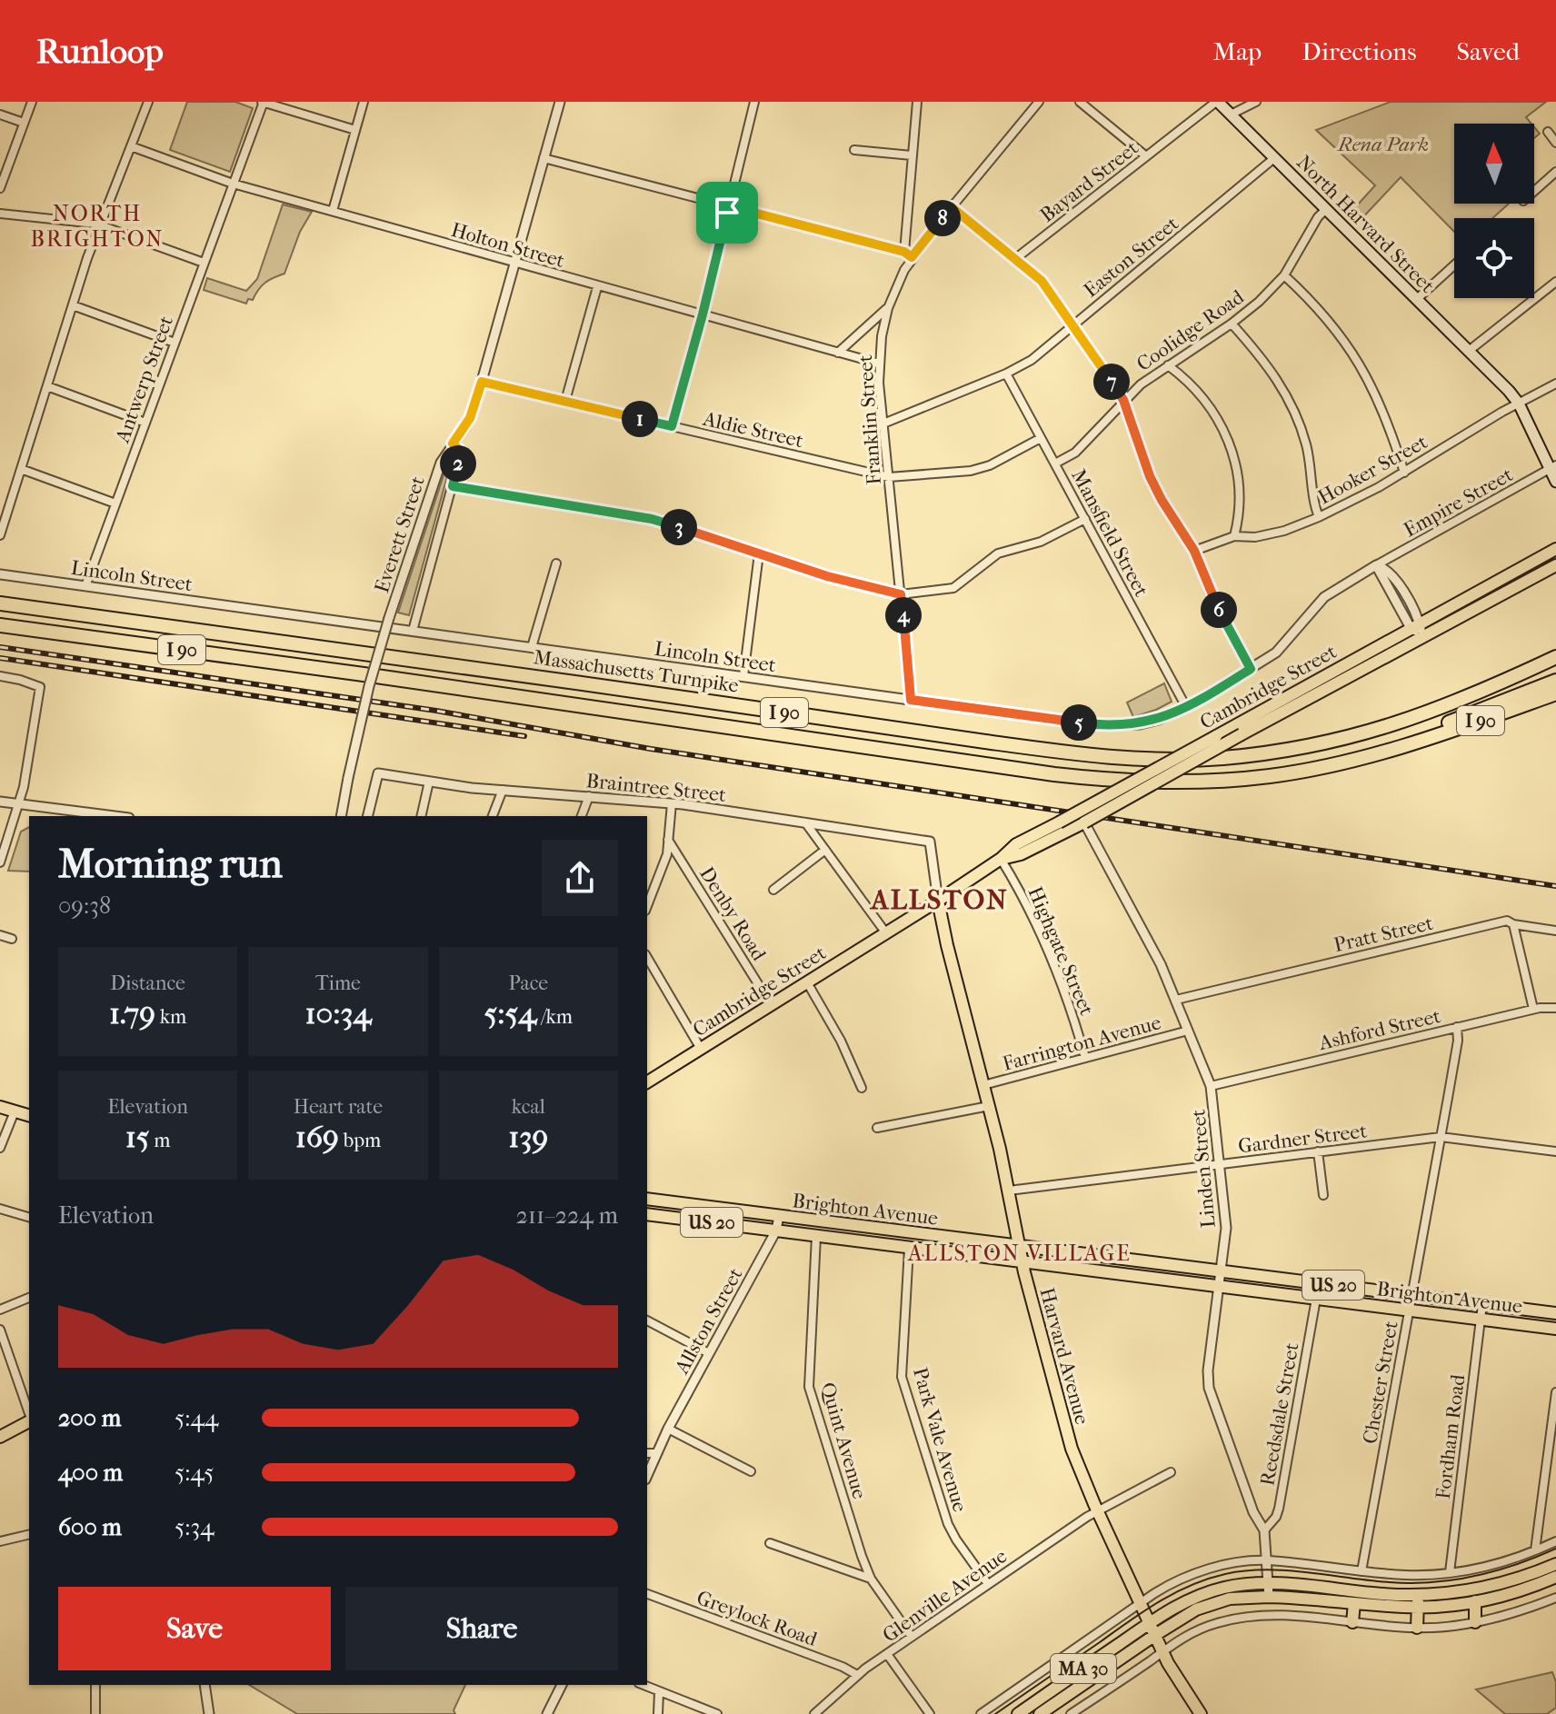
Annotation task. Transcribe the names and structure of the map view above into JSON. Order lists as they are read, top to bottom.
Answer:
{
  "streets": {
    "highway": ["I 90", "Massachusetts Turnpike"],
    "main road": [
      "North Harvard Street",
      "Cambridge Street",
      "Brighton Avenue",
      "US 20",
      "Harvard Avenue",
      "MA 30"
    ],
    "street": [
      "Bayard Street",
      "Holton Street",
      "Easton Street",
      "Coolidge Road",
      "Antwerp Street",
      "Franklin Street",
      "Aldie Street",
      "Hooker Street",
      "Empire Street",
      "Mansfield Street",
      "Everett Street",
      "Lincoln Street",
      "Braintree Street",
      "Denby Road",
      "Pratt Street",
      "Highgate Street",
      "Ashford Street",
      "Farrington Avenue",
      "Gardner Street",
      "Linden Street",
      "Allston Street",
      "Chester Street",
      "Reedsdale Street",
      "Fordham Road",
      "Park Vale Avenue",
      "Quint Avenue",
      "Glenville Avenue",
      "Greylock Road"
    ]
  },
  "crossings": [
    ["Bayard Street", "North Harvard Street"],
    ["North Harvard Street", "Easton Street"],
    ["North Harvard Street", "Coolidge Road"],
    ["North Harvard Street", "Hooker Street"],
    ["North Harvard Street", "Empire Street"],
    ["Holton Street", "Antwerp Street"],
    ["Holton Street", "Franklin Street"],
    ["Holton Street", "Everett Street"],
    ["Easton Street", "Franklin Street"],
    ["Easton Street", "Mansfield Street"],
    ["Coolidge Road", "Mansfield Street"],
    ["Antwerp Street", "Lincoln Street"],
    ["Franklin Street", "Aldie Street"],
    ["Franklin Street", "Lincoln Street"],
    ["Aldie Street", "Mansfield Street"],
    ["Aldie Street", "Everett Street"],
    ["Empire Street", "Lincoln Street"],
    ["Mansfield Street", "Lincoln Street"],
    ["Cambridge Street", "Braintree Street"],
    ["Cambridge Street", "Denby Road"],
    ["Cambridge Street", "Highgate Street"],
    ["Cambridge Street", "Linden Street"],
    ["Cambridge Street", "Harvard Avenue"],
    ["Braintree Street", "Harvard Avenue"],
    ["Pratt Street", "Linden Street"],
    ["Highgate Street", "Farrington Avenue"],
    ["Ashford Street", "Linden Street"],
    ["Ashford Street", "Chester Street"],
    ["Farrington Avenue", "Linden Street"],
    ["Farrington Avenue", "Harvard Avenue"],
    ["Gardner Street", "Linden Street"],
    ["Gardner Street", "Harvard Avenue"],
    ["Gardner Street", "Chester Street"],
    ["Linden Street", "Brighton Avenue"],
    ["Linden Street", "Reedsdale Street"],
    ["Brighton Avenue", "Allston Street"],
    ["Brighton Avenue", "Harvard Avenue"],
    ["Brighton Avenue", "Chester Street"],
    ["Brighton Avenue", "Reedsdale Street"],
    ["Brighton Avenue", "Fordham Road"],
    ["Brighton Avenue", "Park Vale Avenue"],
    ["Brighton Avenue", "Quint Avenue"],
    ["Harvard Avenue", "Glenville Avenue"],
    ["Harvard Avenue", "MA 30"],
    ["Park Vale Avenue", "Glenville Avenue"],
    ["Quint Avenue", "Glenville Avenue"],
    ["Glenville Avenue", "Greylock Road"]
  ],
  "districts": ["NORTH BRIGHTON", "ALLSTON", "ALLSTON VILLAGE"],
  "parks": ["Rena Park"],
  "north": "top",
  "page": {
    "header": "Runloop",
    "nav": ["Map", "Directions", "Saved"],
    "pins": [
      "8",
      "7",
      "1",
      "2",
      "3",
      "6",
      "4",
      "5"
    ],
    "heading": ["Morning run", "09:38"],
    "stats": [
      ["Distance", "1.79 km"],
      ["Time", "10:34"],
      ["Pace", "5:54 /km"],
      ["Elevation", "15 m"],
      ["Heart rate", "169 bpm"],
      ["kcal", "139"]
    ],
    "chart": ["Elevation", "211–224 m"],
    "list": [
      {
        "name": "200 m",
        "note": "5:44"
      },
      {
        "name": "400 m",
        "note": "5:45"
      },
      {
        "name": "600 m",
        "note": "5:34"
      }
    ],
    "buttons": ["Save", "Share"]
  }
}
